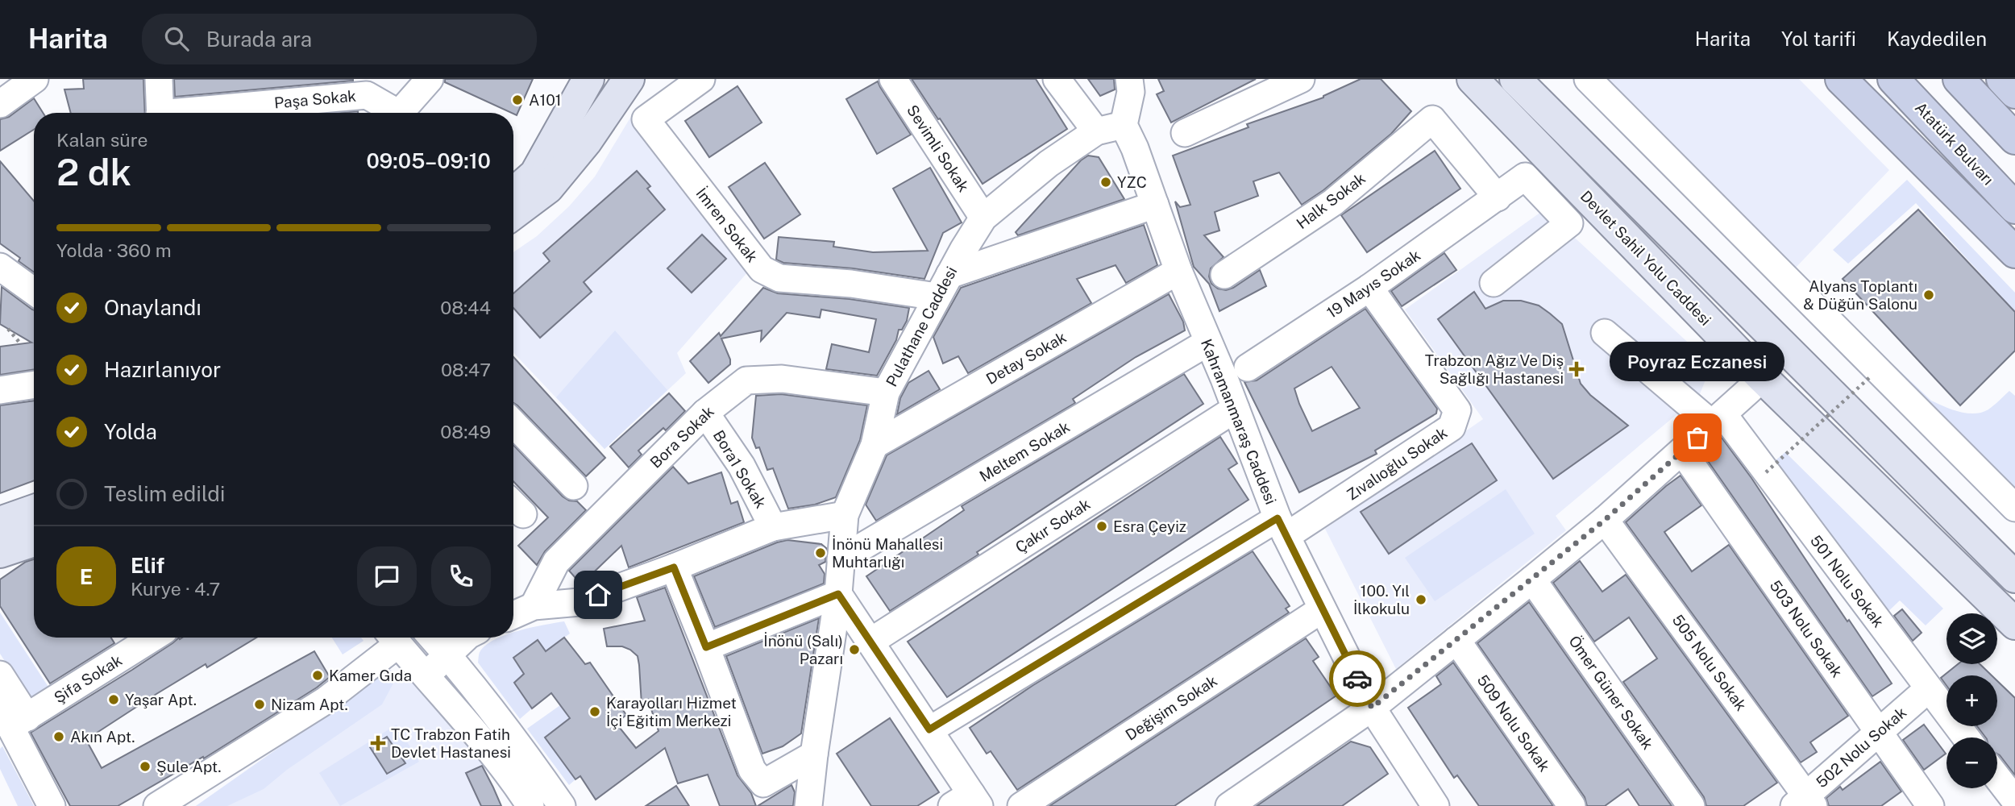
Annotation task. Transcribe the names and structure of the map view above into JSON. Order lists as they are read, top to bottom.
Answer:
{
  "streets": {
    "highway": ["Atatürk Bulvarı"],
    "main road": ["Devlet Sahil Yolu Caddesi"],
    "street": [
      "Paşa Sokak",
      "Sevimli Sokak",
      "Halk Sokak",
      "İmren Sokak",
      "19 Mayıs Sokak",
      "Pulathane Caddesi",
      "Detay Sokak",
      "Kahramanmaraş Caddesi",
      "Bora Sokak",
      "Meltem Sokak",
      "Zıvalıoğlu Sokak",
      "Bora1 Sokak",
      "Çakır Sokak",
      "501 Nolu Sokak",
      "503 Nolu Sokak",
      "505 Nolu Sokak",
      "Şifa Sokak",
      "Ömer Güner Sokak",
      "Değişim Sokak",
      "509 Nolu Sokak",
      "502 Nolu Sokak"
    ]
  },
  "crossings": [
    ["Sevimli Sokak", "Pulathane Caddesi"],
    ["Halk Sokak", "19 Mayıs Sokak"],
    ["İmren Sokak", "Pulathane Caddesi"],
    ["19 Mayıs Sokak", "Zıvalıoğlu Sokak"],
    ["Pulathane Caddesi", "Detay Sokak"],
    ["Pulathane Caddesi", "Kahramanmaraş Caddesi"],
    ["Pulathane Caddesi", "Bora Sokak"],
    ["Pulathane Caddesi", "Meltem Sokak"],
    ["Detay Sokak", "Kahramanmaraş Caddesi"],
    ["Kahramanmaraş Caddesi", "Meltem Sokak"],
    ["Kahramanmaraş Caddesi", "Zıvalıoğlu Sokak"],
    ["Kahramanmaraş Caddesi", "Çakır Sokak"],
    ["Kahramanmaraş Caddesi", "Değişim Sokak"],
    ["Bora Sokak", "Bora1 Sokak"],
    ["501 Nolu Sokak", "502 Nolu Sokak"],
    ["503 Nolu Sokak", "502 Nolu Sokak"],
    ["505 Nolu Sokak", "502 Nolu Sokak"]
  ],
  "places": {
    "other": [
      "A101",
      "YZC",
      "Alyans Toplantı & Düğün Salonu",
      "Poyraz Eczanesi",
      "Esra Çeyiz",
      "İnönü Mahallesi Muhtarlığı",
      "100. Yıl İlkokulu",
      "İnönü (Salı) Pazarı",
      "Kamer Gıda",
      "Yaşar Apt.",
      "Nizam Apt.",
      "Karayolları Hizmet İçi Eğitim Merkezi",
      "Akın Apt.",
      "Şule Apt."
    ],
    "health": ["Trabzon Ağız Ve Diş Sağlığı Hastanesi", "TC Trabzon Fatih Devlet Hastanesi"]
  },
  "page": {
    "header": "Harita",
    "search": "Burada ara",
    "nav": ["Harita", "Yol tarifi", "Kaydedilen"],
    "heading": ["2 dk", "Kalan süre", "09:05–09:10"],
    "panel": ["Elif", "Kurye · 4.7"],
    "bar": "Yolda · 360 m",
    "list": [
      ["Onaylandı", "08:44"],
      ["Hazırlanıyor", "08:47"],
      ["Yolda", "08:49"],
      "Teslim edildi"
    ],
    "bubble": "Poyraz Eczanesi",
    "round": "E",
    "map_buttons": ["+", "−"]
  }
}
